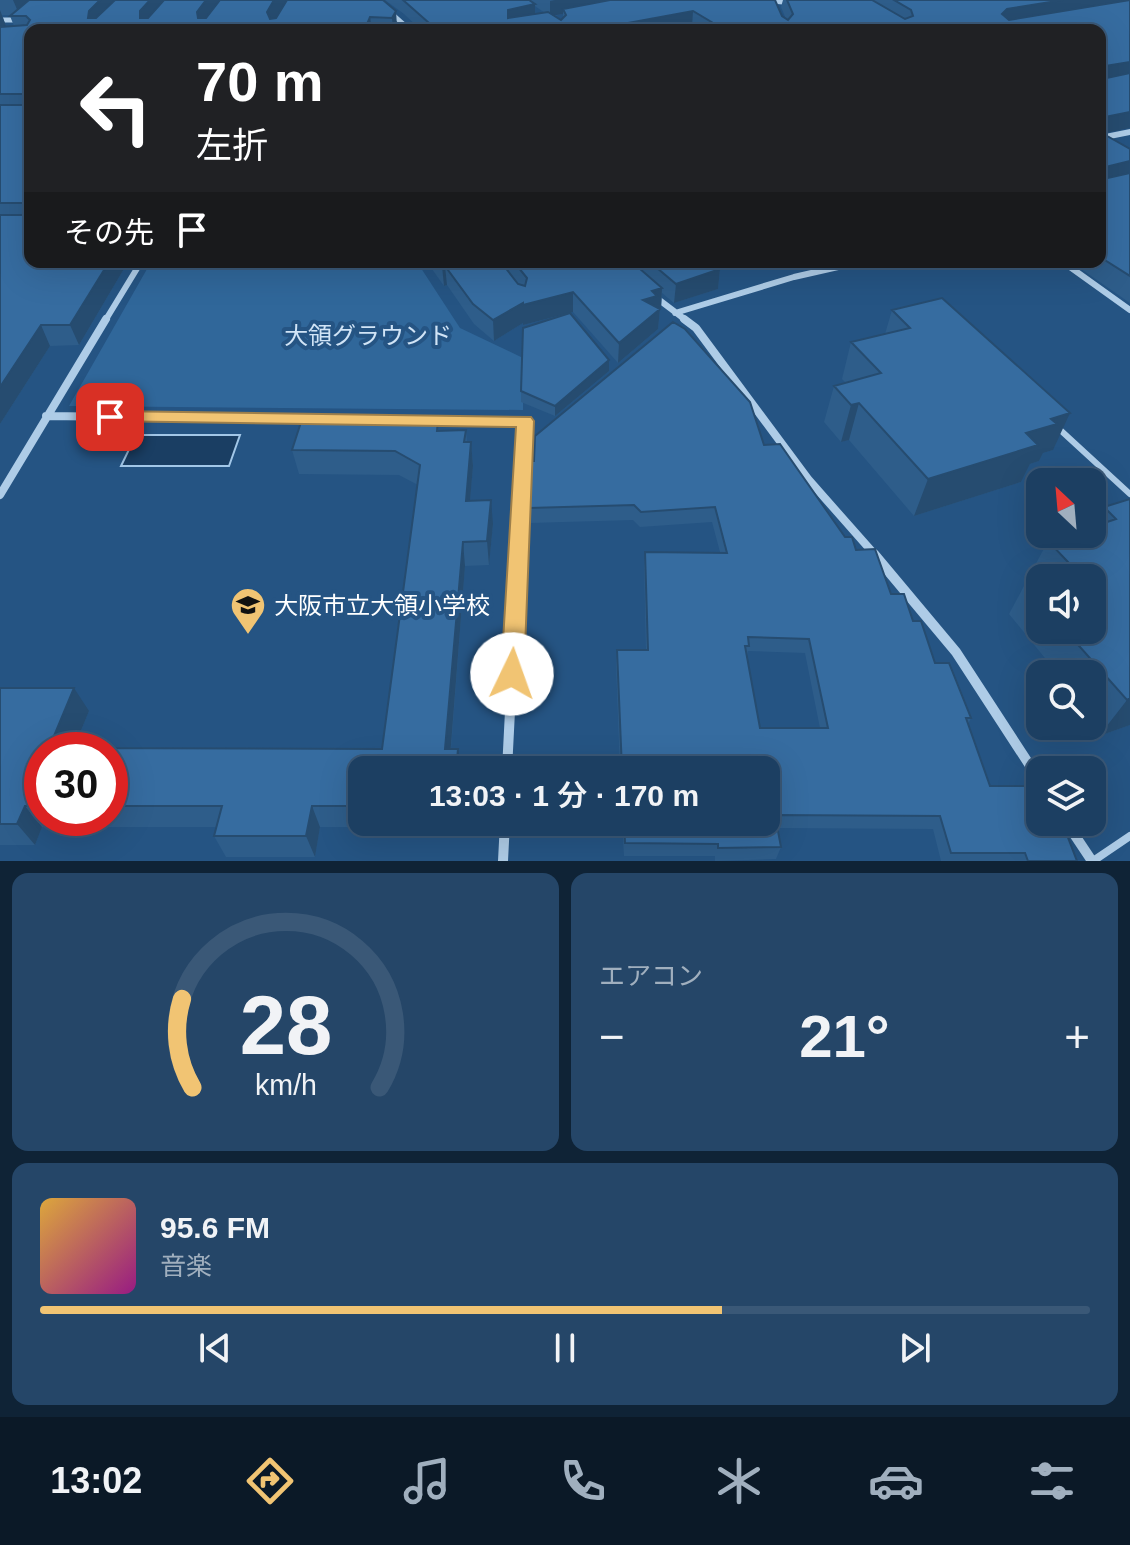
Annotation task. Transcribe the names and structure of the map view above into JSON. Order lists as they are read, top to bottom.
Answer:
{
  "parks": ["大領グラウンド"],
  "places": {
    "school or university": ["大阪市立大領小学校"]
  },
  "north": "top left",
  "page": {
    "turn": ["70 m", "左折"],
    "then": "その先",
    "limit": "30",
    "trip": "13:03 · 1 分 · 170 m",
    "tile": "エアコン",
    "heat": ["−", "21°", "+"],
    "song": ["95.6 FM", "音楽"],
    "tabs": "13:02",
    "gauge": ["28", "km/h"]
  }
}
